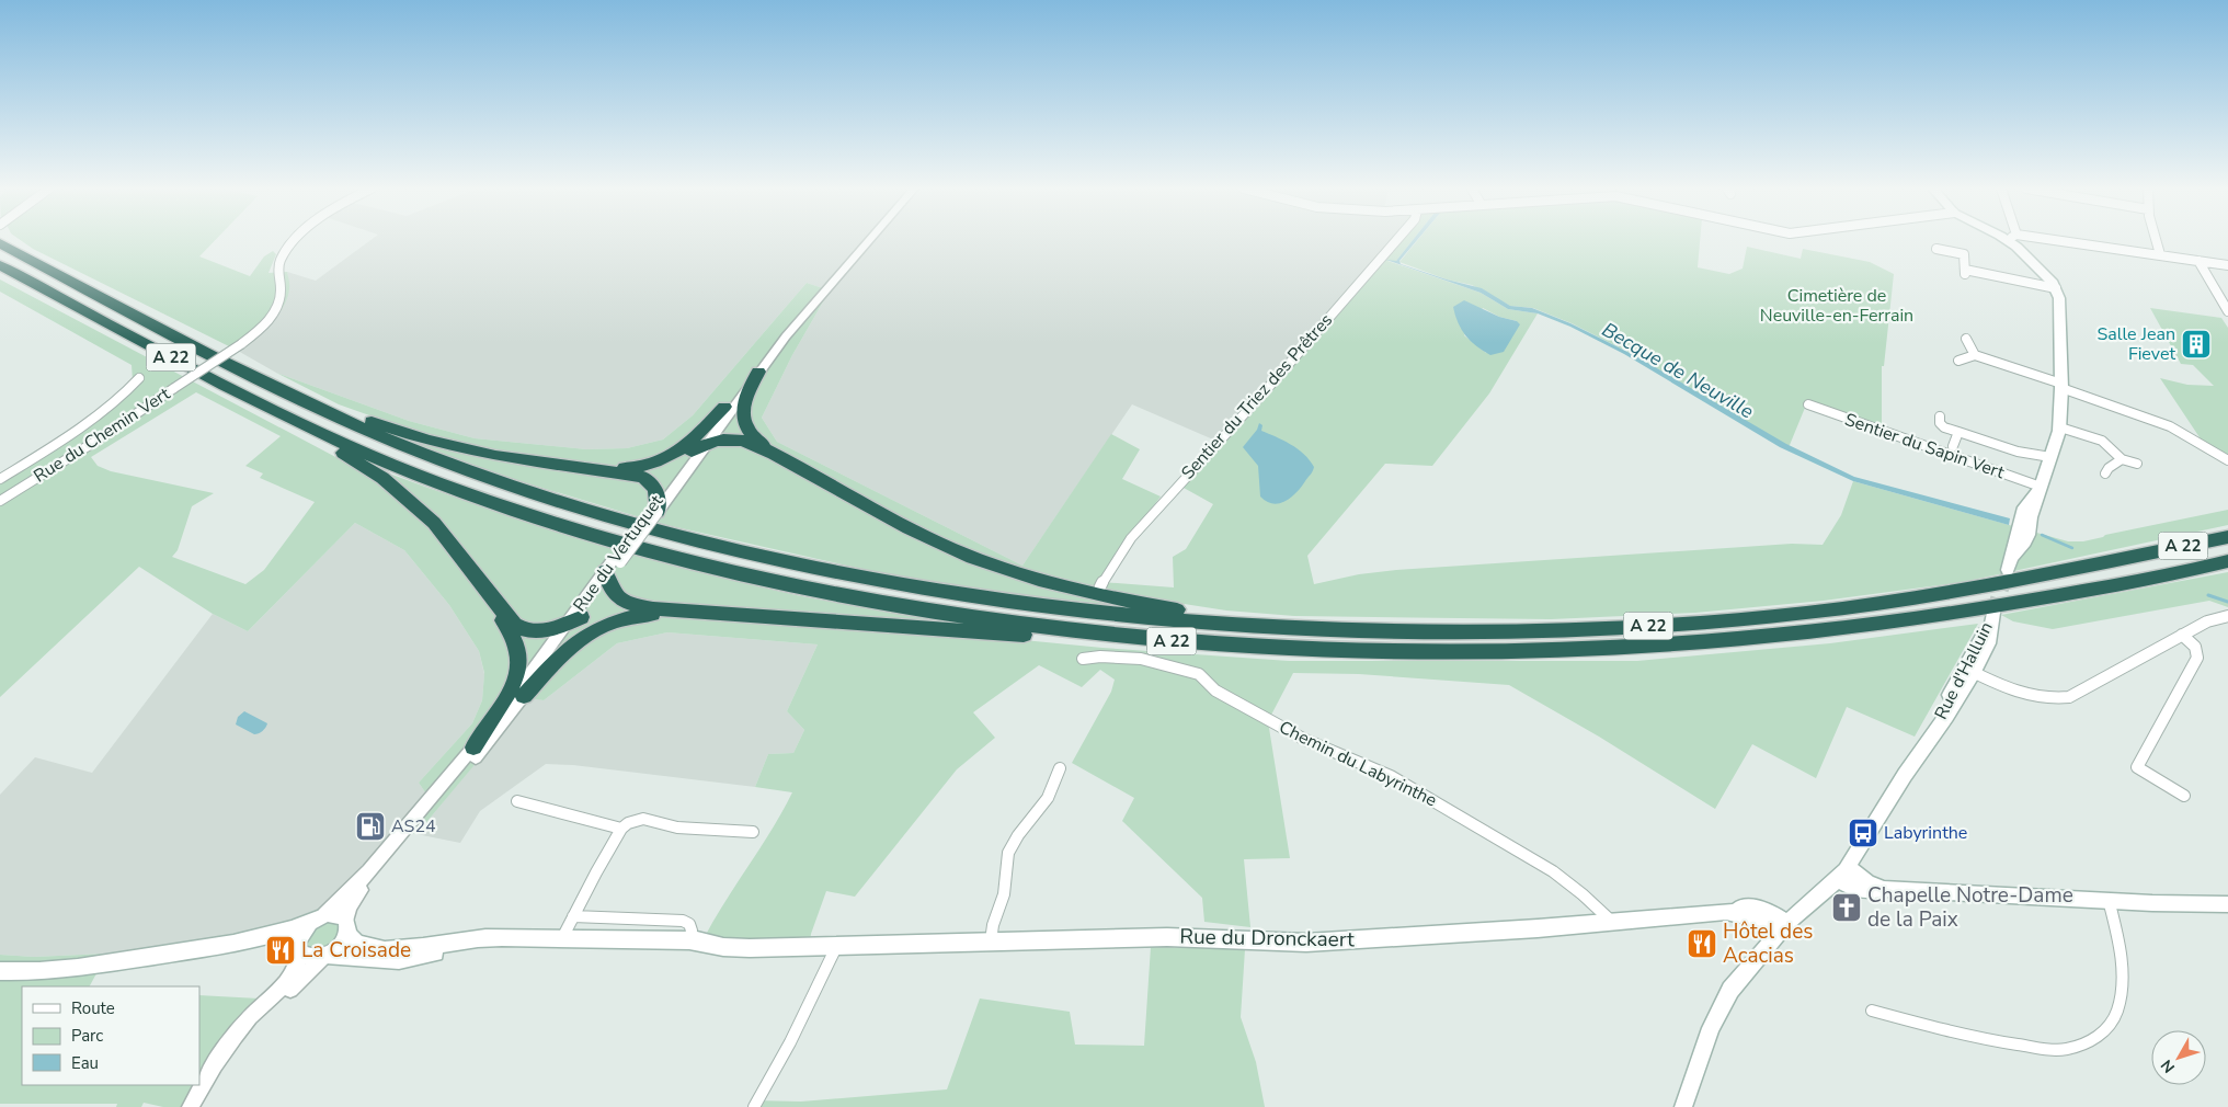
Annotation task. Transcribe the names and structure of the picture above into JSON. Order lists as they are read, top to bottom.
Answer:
{
  "streets": {
    "highway": ["A 22"],
    "main road": ["Rue d'Halluin", "Rue du Dronckaert"],
    "street": [
      "Sentier du Triez des Prêtres",
      "Rue du Chemin Vert",
      "Sentier du Sapin Vert",
      "Rue du Vertuquet",
      "Chemin du Labyrinthe"
    ]
  },
  "crossings": [
    ["Rue du Vertuquet", "Rue du Dronckaert"],
    ["Rue d'Halluin", "Rue du Dronckaert"],
    ["Chemin du Labyrinthe", "Rue du Dronckaert"]
  ],
  "water": ["Becque de Neuville"],
  "parks": ["Cimetière de Neuville-en-Ferrain"],
  "places": {
    "building": ["Salle Jean Fievet"],
    "fuel station": ["AS24"],
    "bus stop": ["Labyrinthe"],
    "church": ["Chapelle Notre-Dame de la Paix"],
    "restaurant": ["Hôtel des Acacias", "La Croisade"]
  },
  "legend": ["Route", "Parc", "Eau"],
  "north": "bottom left"
}
